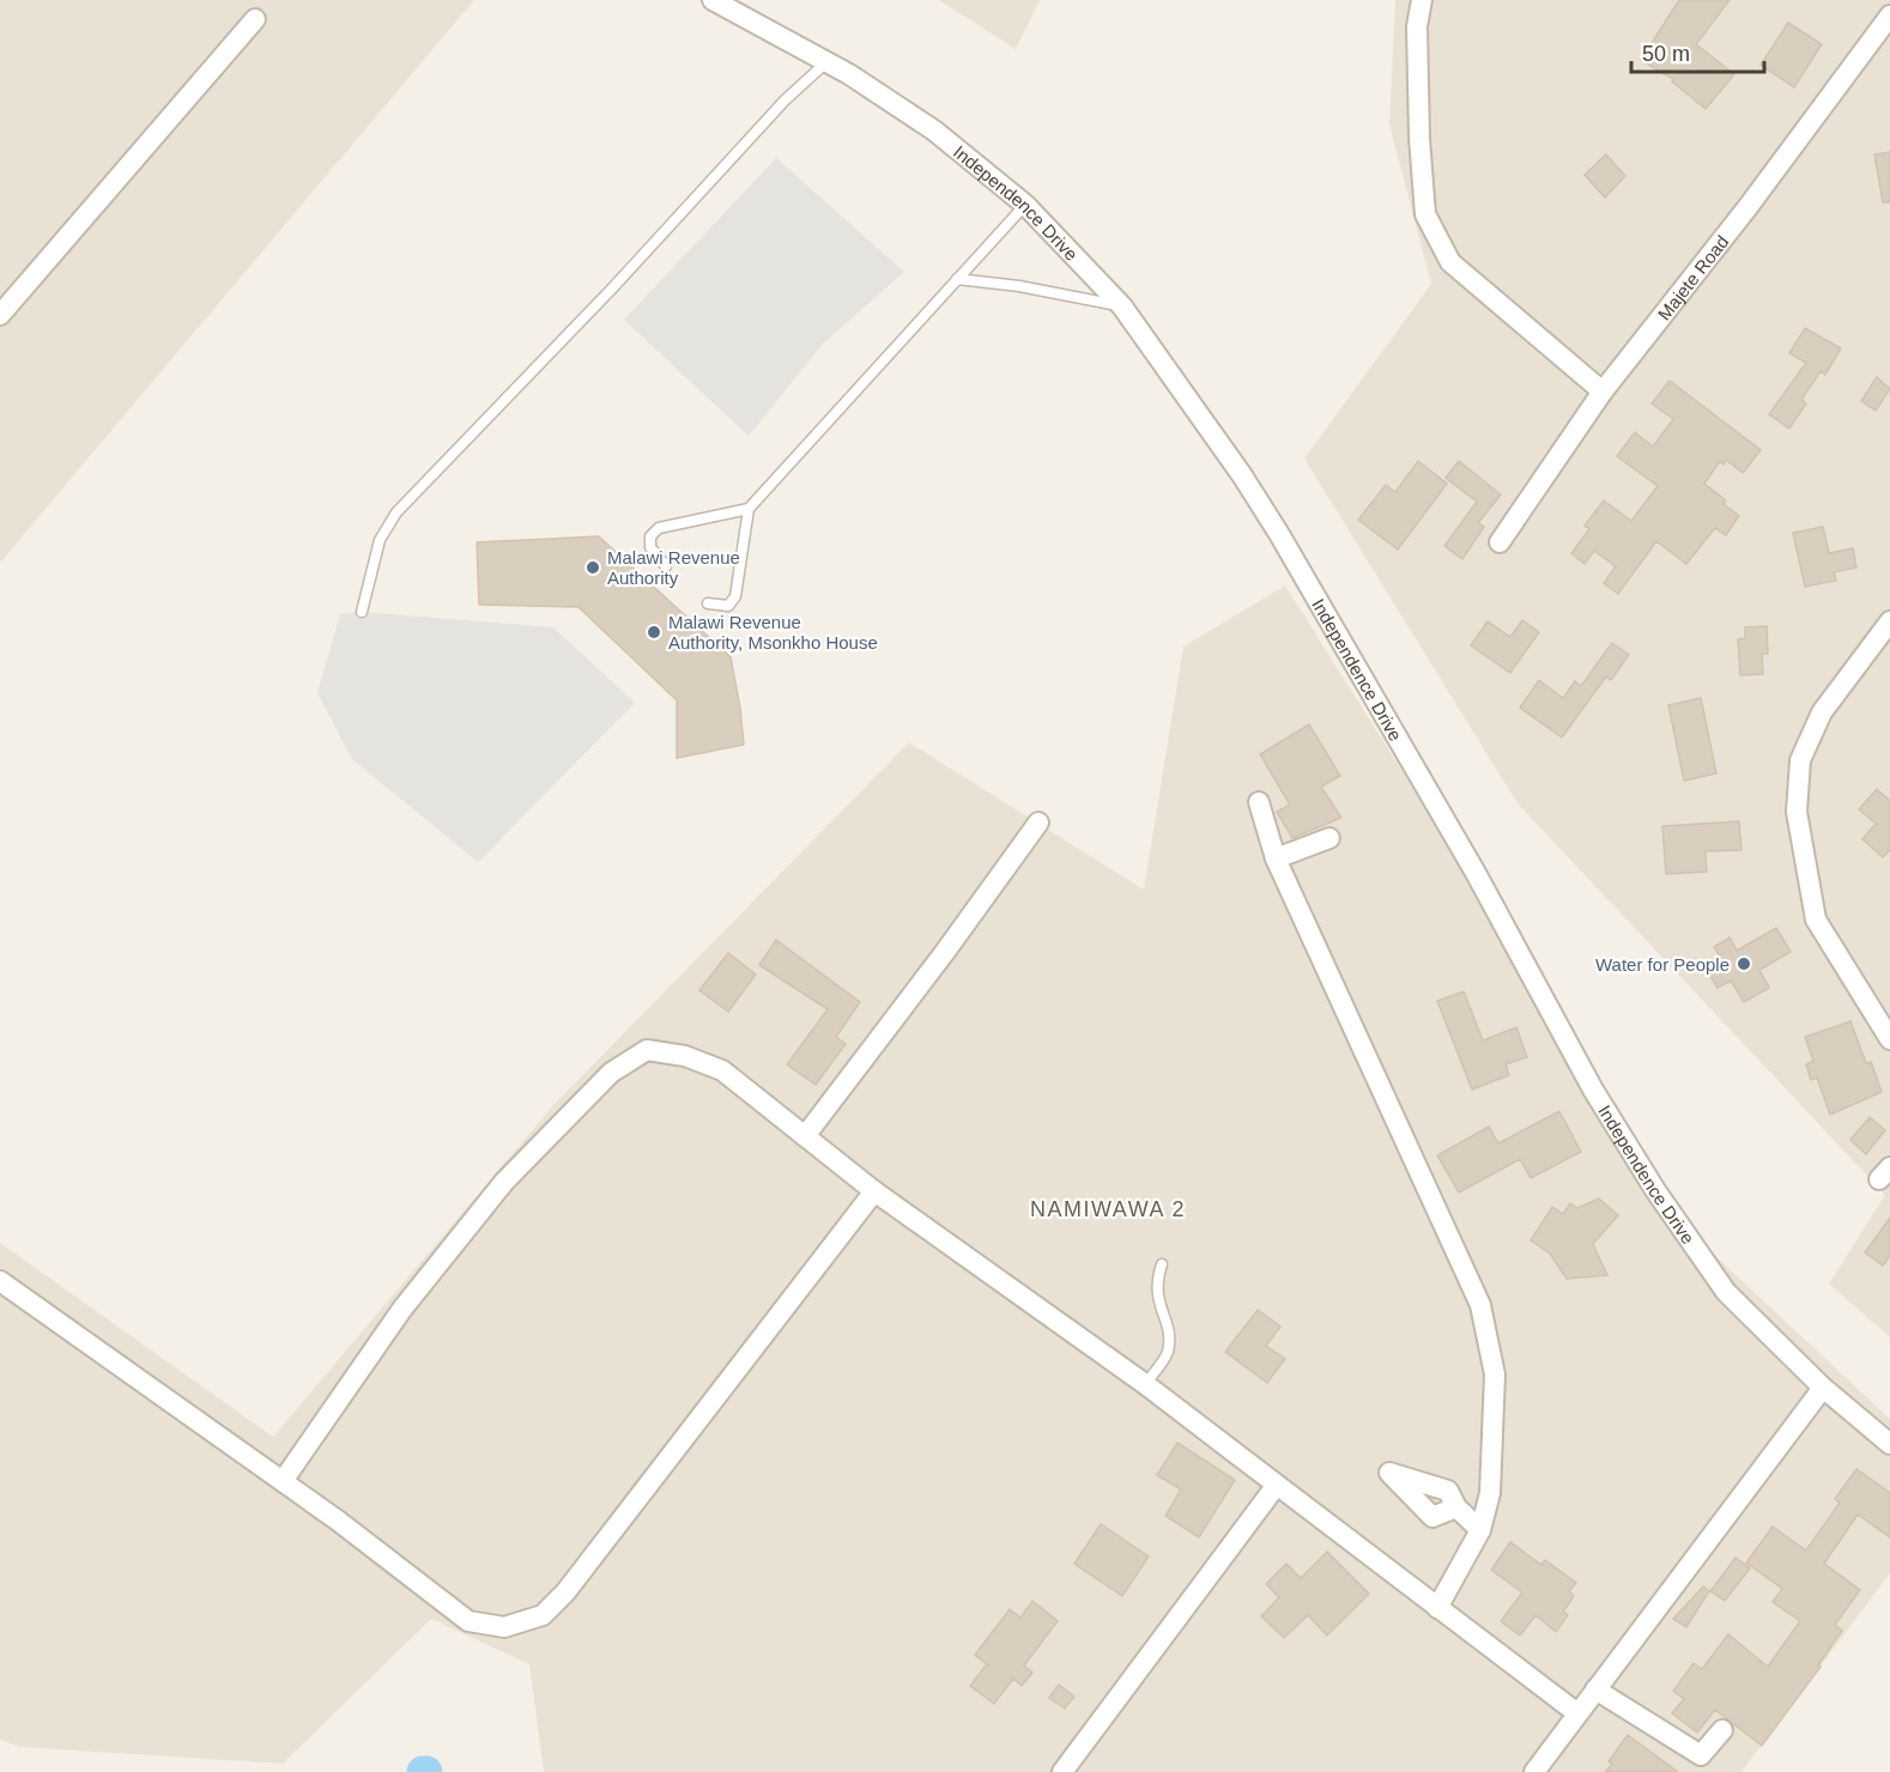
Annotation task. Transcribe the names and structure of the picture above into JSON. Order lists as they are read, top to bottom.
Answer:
{
  "streets": {
    "street": ["Independence Drive", "Majete Road"]
  },
  "districts": ["NAMIWAWA 2"],
  "places": ["Malawi Revenue Authority", "Malawi Revenue Authority, Msonkho House", "Water for People"],
  "scale_bar": "50 m"
}
